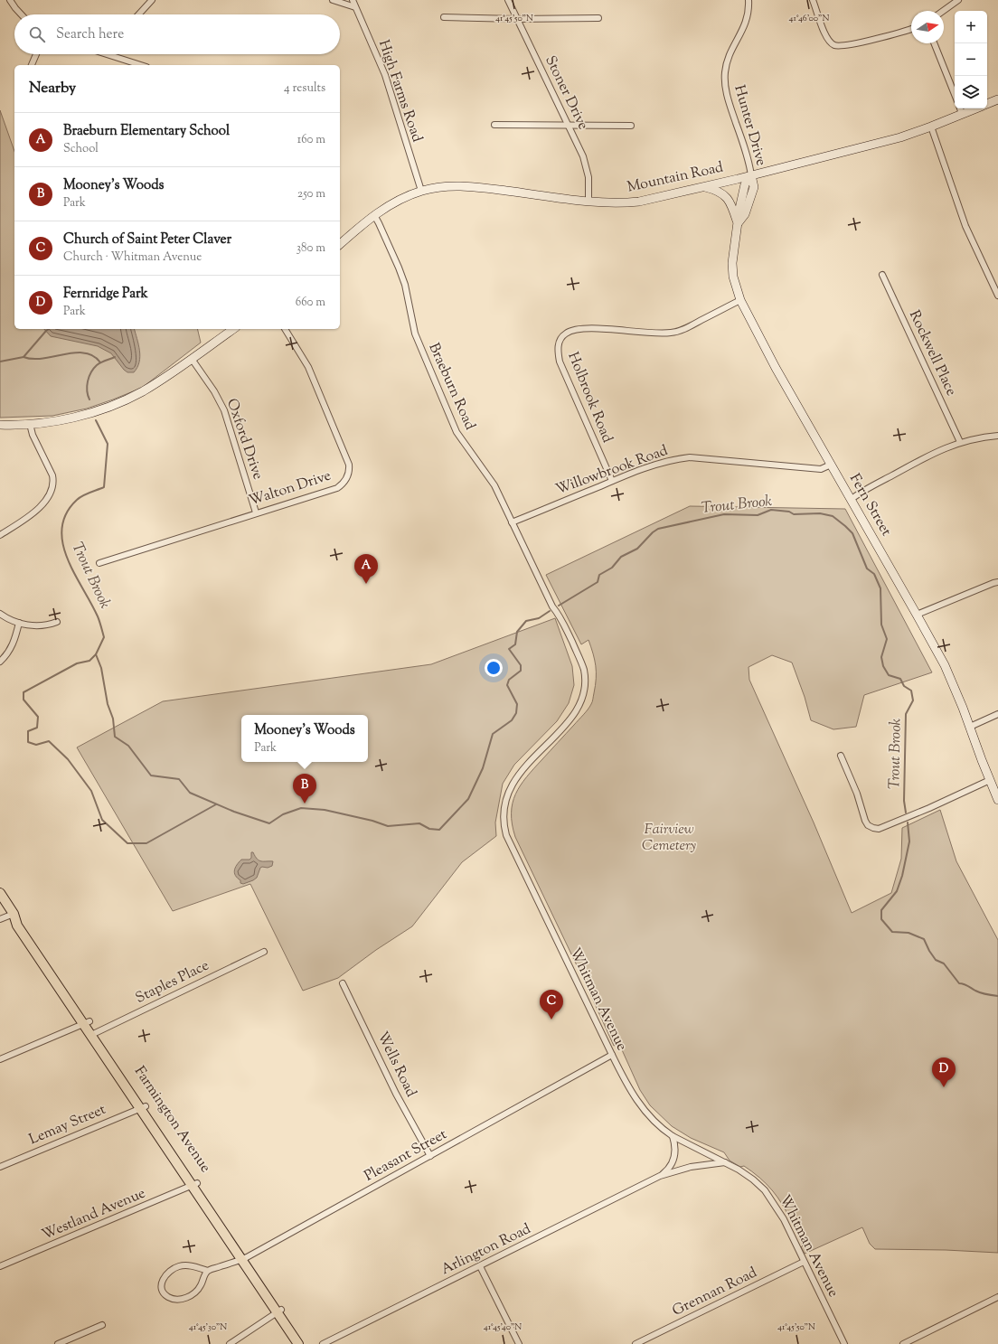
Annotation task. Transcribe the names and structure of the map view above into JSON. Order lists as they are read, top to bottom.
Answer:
{
  "streets": {
    "main road": ["Mountain Road", "Fern Street", "Farmington Avenue"],
    "street": [
      "High Farms Road",
      "Stoner Drive",
      "Hunter Drive",
      "Rockwell Place",
      "Braeburn Road",
      "Holbrook Road",
      "Oxford Drive",
      "Willowbrook Road",
      "Walton Drive",
      "Staples Place",
      "Whitman Avenue",
      "Wells Road",
      "Lemay Street",
      "Pleasant Street",
      "Westland Avenue",
      "Arlington Road",
      "Grennan Road"
    ]
  },
  "crossings": [
    ["High Farms Road", "Mountain Road"],
    ["Stoner Drive", "Mountain Road"],
    ["Hunter Drive", "Mountain Road"],
    ["Hunter Drive", "Fern Street"],
    ["Mountain Road", "Braeburn Road"],
    ["Mountain Road", "Fern Street"],
    ["Braeburn Road", "Willowbrook Road"],
    ["Braeburn Road", "Whitman Avenue"],
    ["Holbrook Road", "Willowbrook Road"],
    ["Holbrook Road", "Fern Street"],
    ["Oxford Drive", "Walton Drive"],
    ["Willowbrook Road", "Fern Street"],
    ["Staples Place", "Farmington Avenue"],
    ["Whitman Avenue", "Pleasant Street"],
    ["Whitman Avenue", "Arlington Road"],
    ["Whitman Avenue", "Grennan Road"],
    ["Wells Road", "Pleasant Street"],
    ["Farmington Avenue", "Lemay Street"],
    ["Farmington Avenue", "Pleasant Street"],
    ["Farmington Avenue", "Westland Avenue"]
  ],
  "water": ["Trout Brook"],
  "parks": ["Fairview Cemetery"],
  "north": "right",
  "page": {
    "map_buttons": ["+", "−"],
    "search": "Search here",
    "heading": ["Nearby", "4 results"],
    "list": [
      {
        "mark": "A",
        "name": "Braeburn Elementary School",
        "note": "School",
        "value": "160 m"
      },
      {
        "mark": "B",
        "name": "Mooney's Woods",
        "note": "Park",
        "value": "250 m"
      },
      {
        "mark": "C",
        "name": "Church of Saint Peter Claver",
        "note": "Church · Whitman Avenue",
        "value": "380 m"
      },
      {
        "mark": "D",
        "name": "Fernridge Park",
        "note": "Park",
        "value": "660 m"
      }
    ],
    "pins": [
      "A",
      "B",
      "C",
      "D"
    ],
    "popup": ["Mooney's Woods", "Park"]
  },
  "coordinates": [
    "41°45'50\"N",
    "41°46'00\"N",
    "41°45'30\"N",
    "41°45'40\"N"
  ]
}
